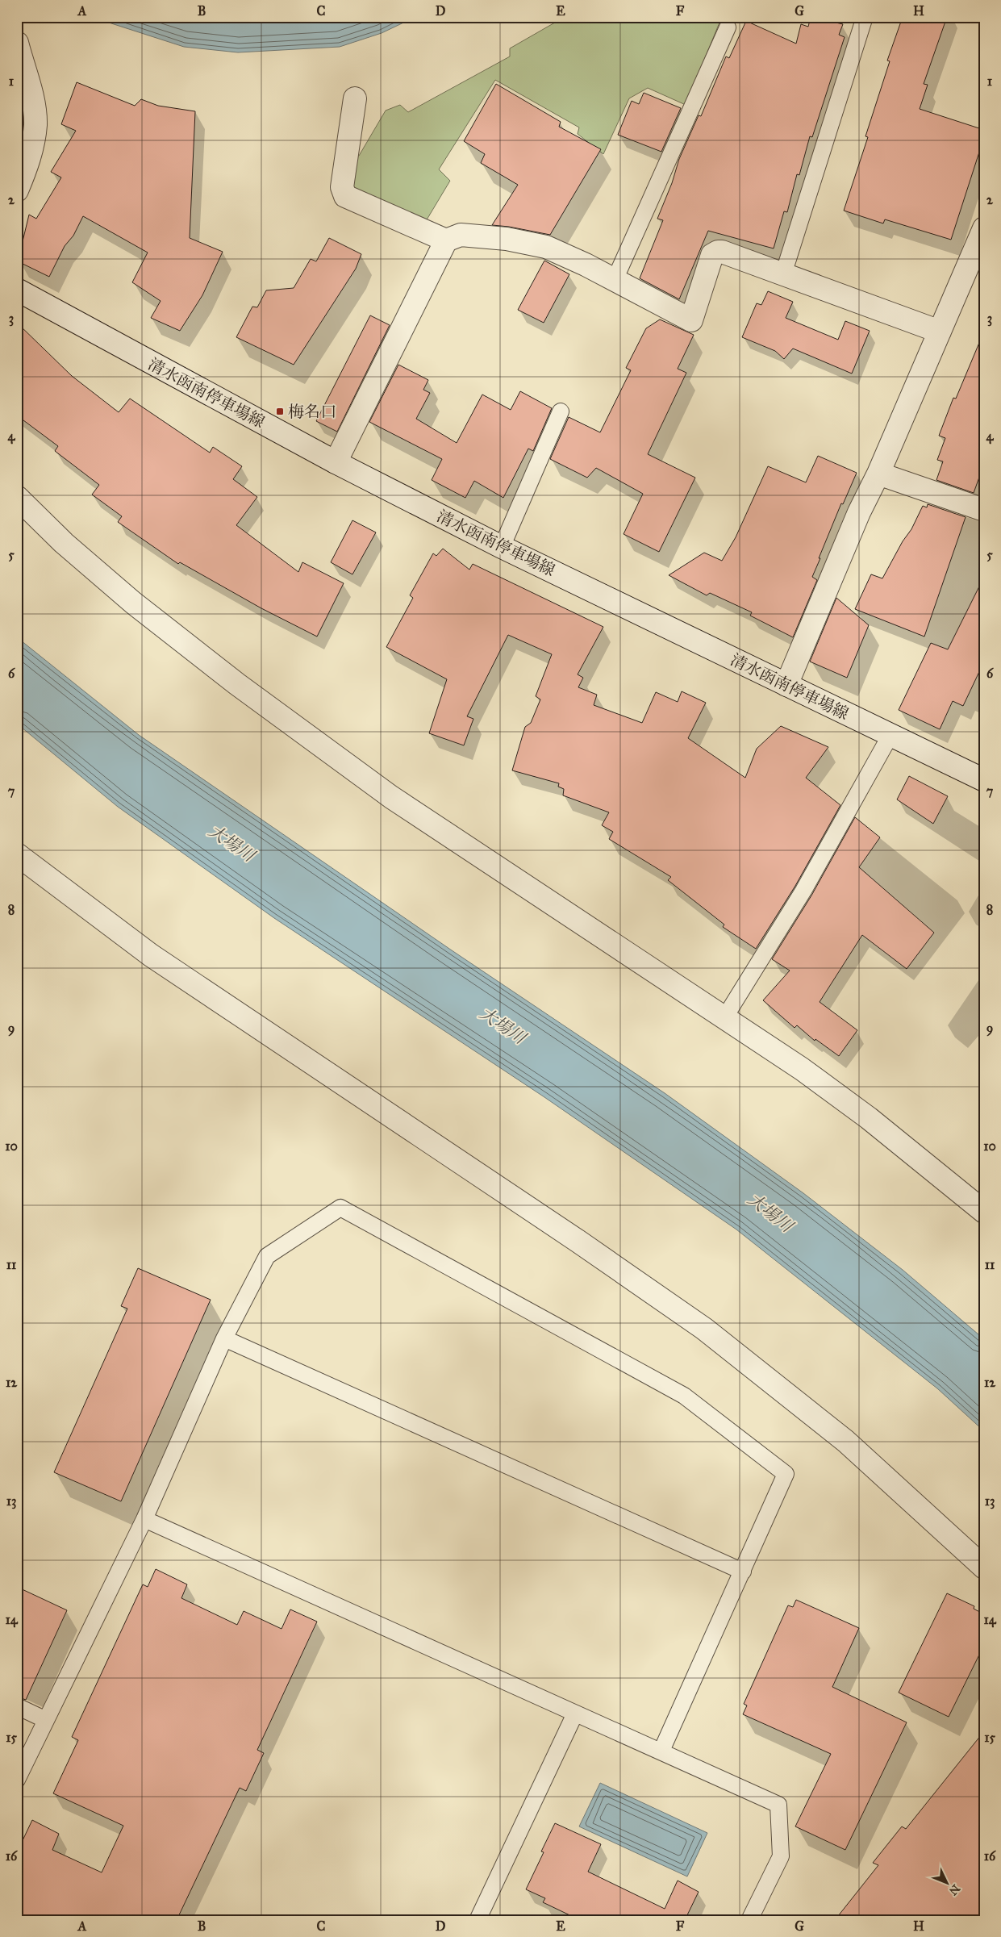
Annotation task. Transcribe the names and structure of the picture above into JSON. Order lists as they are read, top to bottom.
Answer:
{
  "streets": {
    "street": ["清水函南停車場線"]
  },
  "water": ["大場川"],
  "places": {
    "transit": ["梅名口"]
  },
  "north": "bottom right",
  "grid": {
    "columns": [
      "A",
      "B",
      "C",
      "D",
      "E",
      "F",
      "G",
      "H"
    ],
    "rows": [
      "1",
      "2",
      "3",
      "4",
      "5",
      "6",
      "7",
      "8",
      "9",
      "10",
      "11",
      "12",
      "13",
      "14",
      "15",
      "16"
    ]
  }
}
